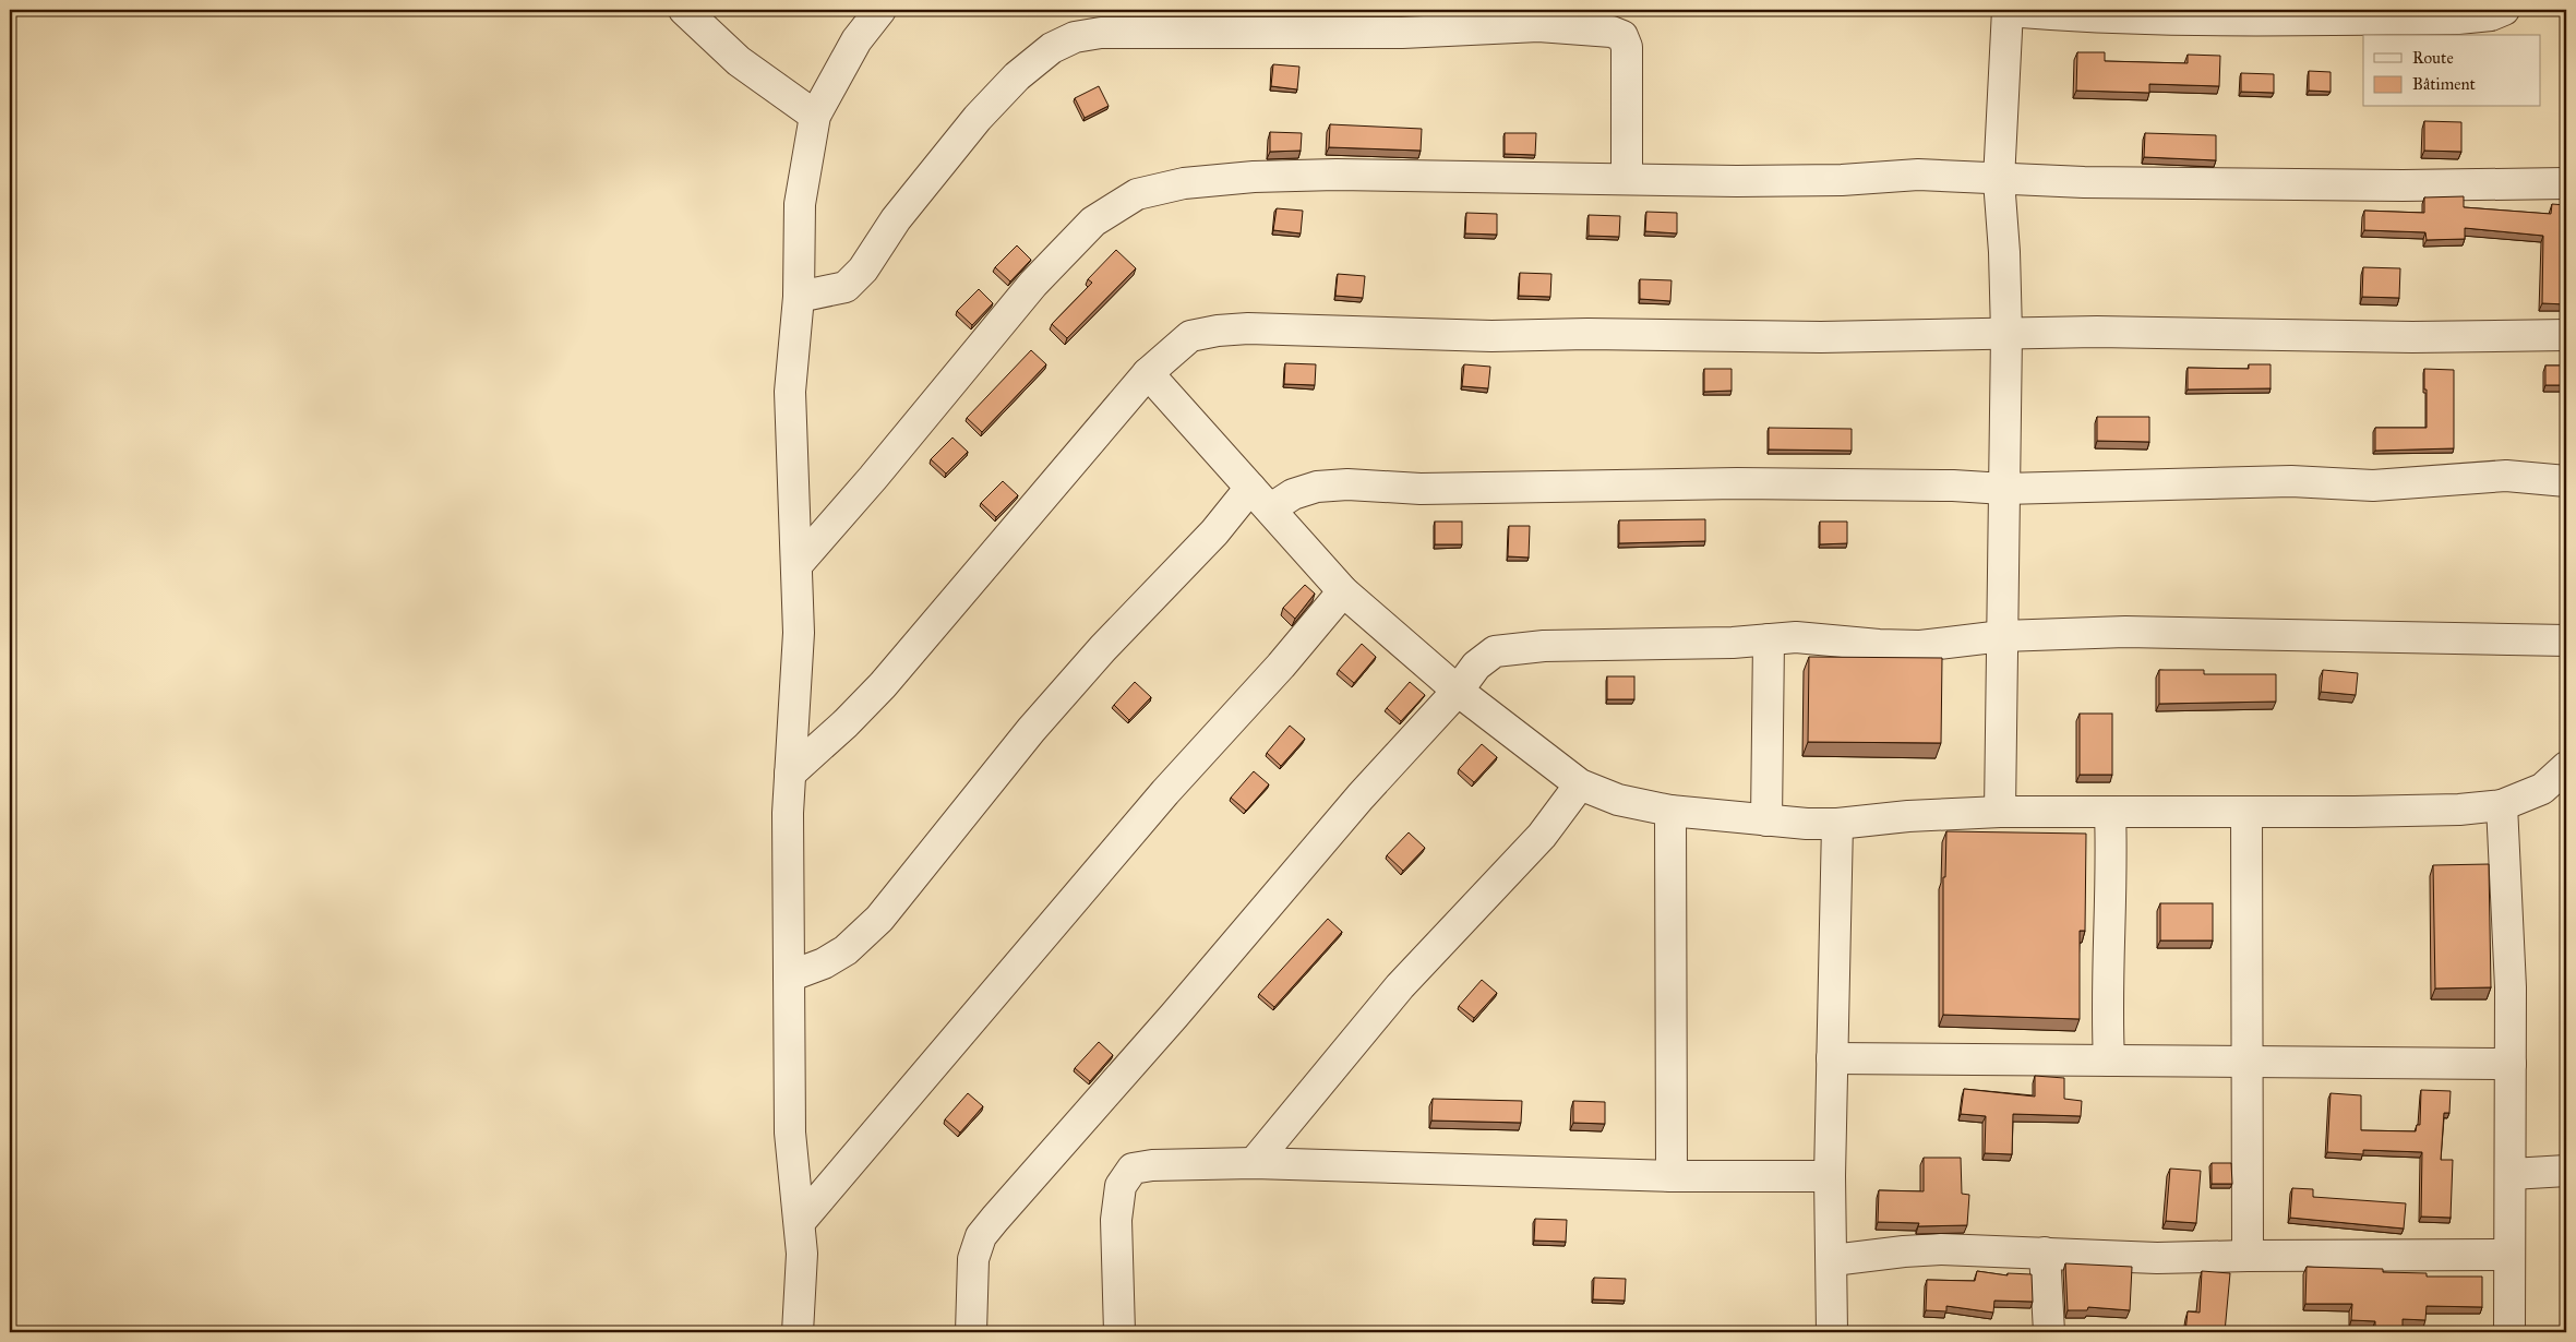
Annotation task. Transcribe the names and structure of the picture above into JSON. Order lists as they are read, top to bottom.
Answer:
{
  "legend": ["Route", "Bâtiment"]
}
